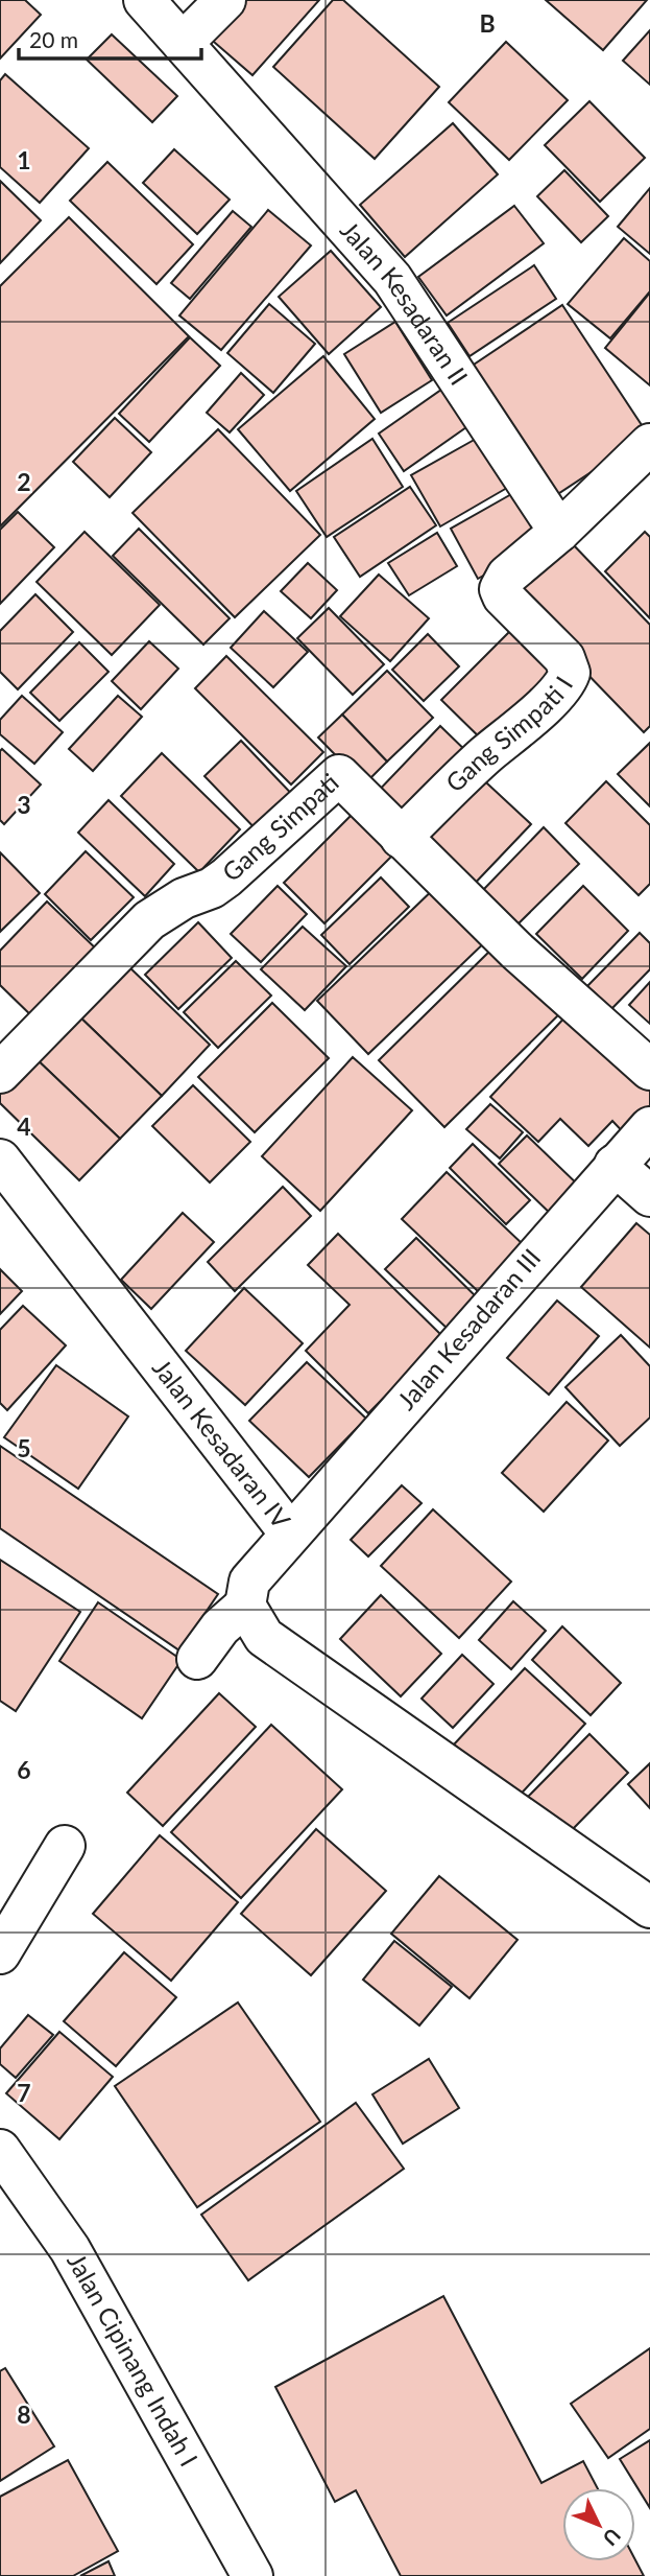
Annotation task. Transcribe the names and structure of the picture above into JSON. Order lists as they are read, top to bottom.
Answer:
{
  "streets": {
    "street": [
      "Jalan Kesadaran II",
      "Gang Simpati I",
      "Gang Simpati",
      "Jalan Kesadaran III",
      "Jalan Kesadaran IV",
      "Jalan Cipinang Indah I"
    ]
  },
  "crossings": [
    ["Jalan Kesadaran II", "Gang Simpati I"],
    ["Gang Simpati I", "Gang Simpati"],
    ["Jalan Kesadaran III", "Jalan Kesadaran IV"]
  ],
  "scale_bar": "20 m",
  "north": "bottom right",
  "grid": {
    "columns": ["B"],
    "rows": [
      "1",
      "2",
      "3",
      "4",
      "5",
      "6",
      "7",
      "8"
    ]
  }
}
